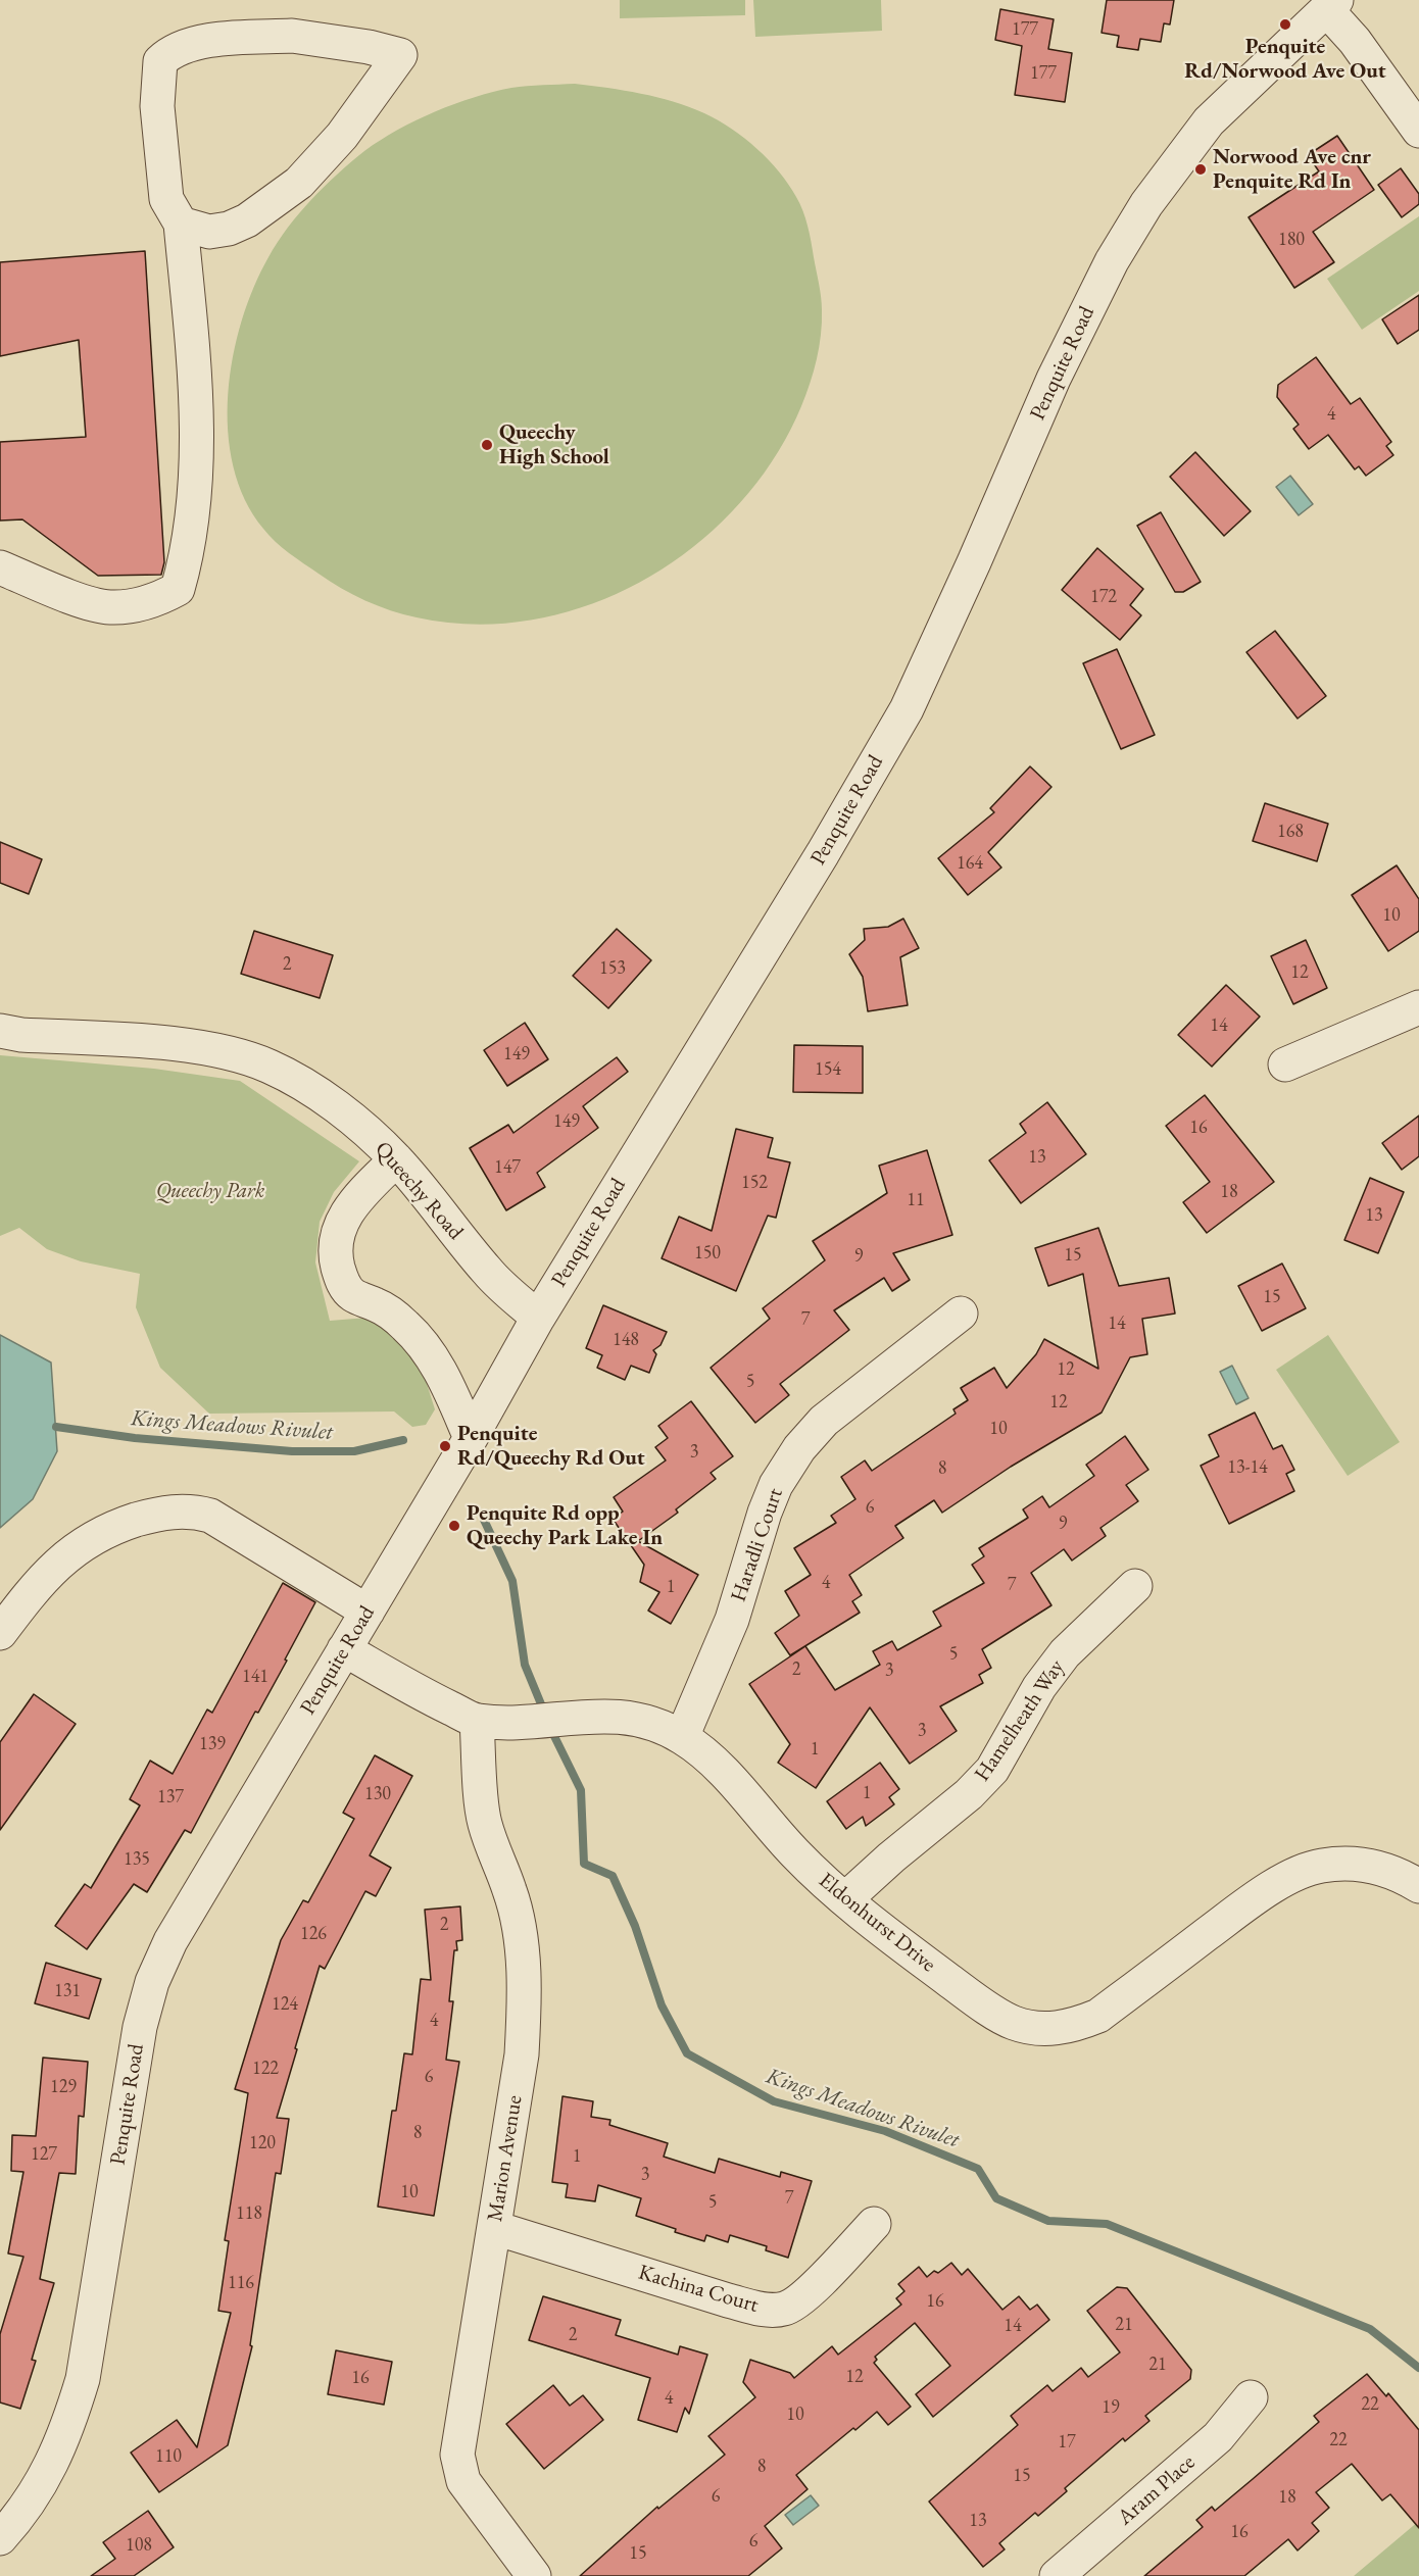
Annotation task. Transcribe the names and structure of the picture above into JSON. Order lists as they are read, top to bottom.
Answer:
{
  "streets": {
    "street": [
      "Penquite Road",
      "Queechy Road",
      "Haradli Court",
      "Hamelheath Way",
      "Eldonhurst Drive",
      "Marion Avenue",
      "Kachina Court",
      "Aram Place"
    ]
  },
  "crossings": [
    ["Penquite Road", "Queechy Road"],
    ["Penquite Road", "Eldonhurst Drive"],
    ["Haradli Court", "Eldonhurst Drive"],
    ["Hamelheath Way", "Eldonhurst Drive"],
    ["Eldonhurst Drive", "Marion Avenue"],
    ["Marion Avenue", "Kachina Court"]
  ],
  "water": ["Kings Meadows Rivulet"],
  "parks": ["Queechy Park"],
  "places": [
    "Penquite Rd/Norwood Ave Out",
    "Norwood Ave cnr Penquite Rd In",
    "Queechy High School",
    "Penquite Rd/Queechy Rd Out",
    "Penquite Rd opp Queechy Park Lake In"
  ],
  "house_numbers": [
    "177",
    "177",
    "180",
    "4",
    "172",
    "168",
    "164",
    "10",
    "2",
    "153",
    "12",
    "14",
    "149",
    "154",
    "149",
    "16",
    "13",
    "147",
    "152",
    "18",
    "11",
    "13",
    "150",
    "15",
    "9",
    "15",
    "7",
    "14",
    "148",
    "12",
    "5",
    "12",
    "10",
    "3",
    "13-14",
    "8",
    "6",
    "9",
    "4",
    "7",
    "1",
    "5",
    "2",
    "3",
    "141",
    "3",
    "139",
    "1",
    "1",
    "130",
    "137",
    "135",
    "2",
    "126",
    "131",
    "124",
    "4",
    "122",
    "6",
    "129",
    "8",
    "120",
    "127",
    "1",
    "3",
    "10",
    "7",
    "5",
    "118",
    "116",
    "16",
    "21",
    "14",
    "2",
    "21",
    "12",
    "16",
    "4",
    "22",
    "19",
    "10",
    "22",
    "17",
    "110",
    "8",
    "15",
    "6",
    "18",
    "13",
    "16",
    "6",
    "108",
    "15"
  ]
}
